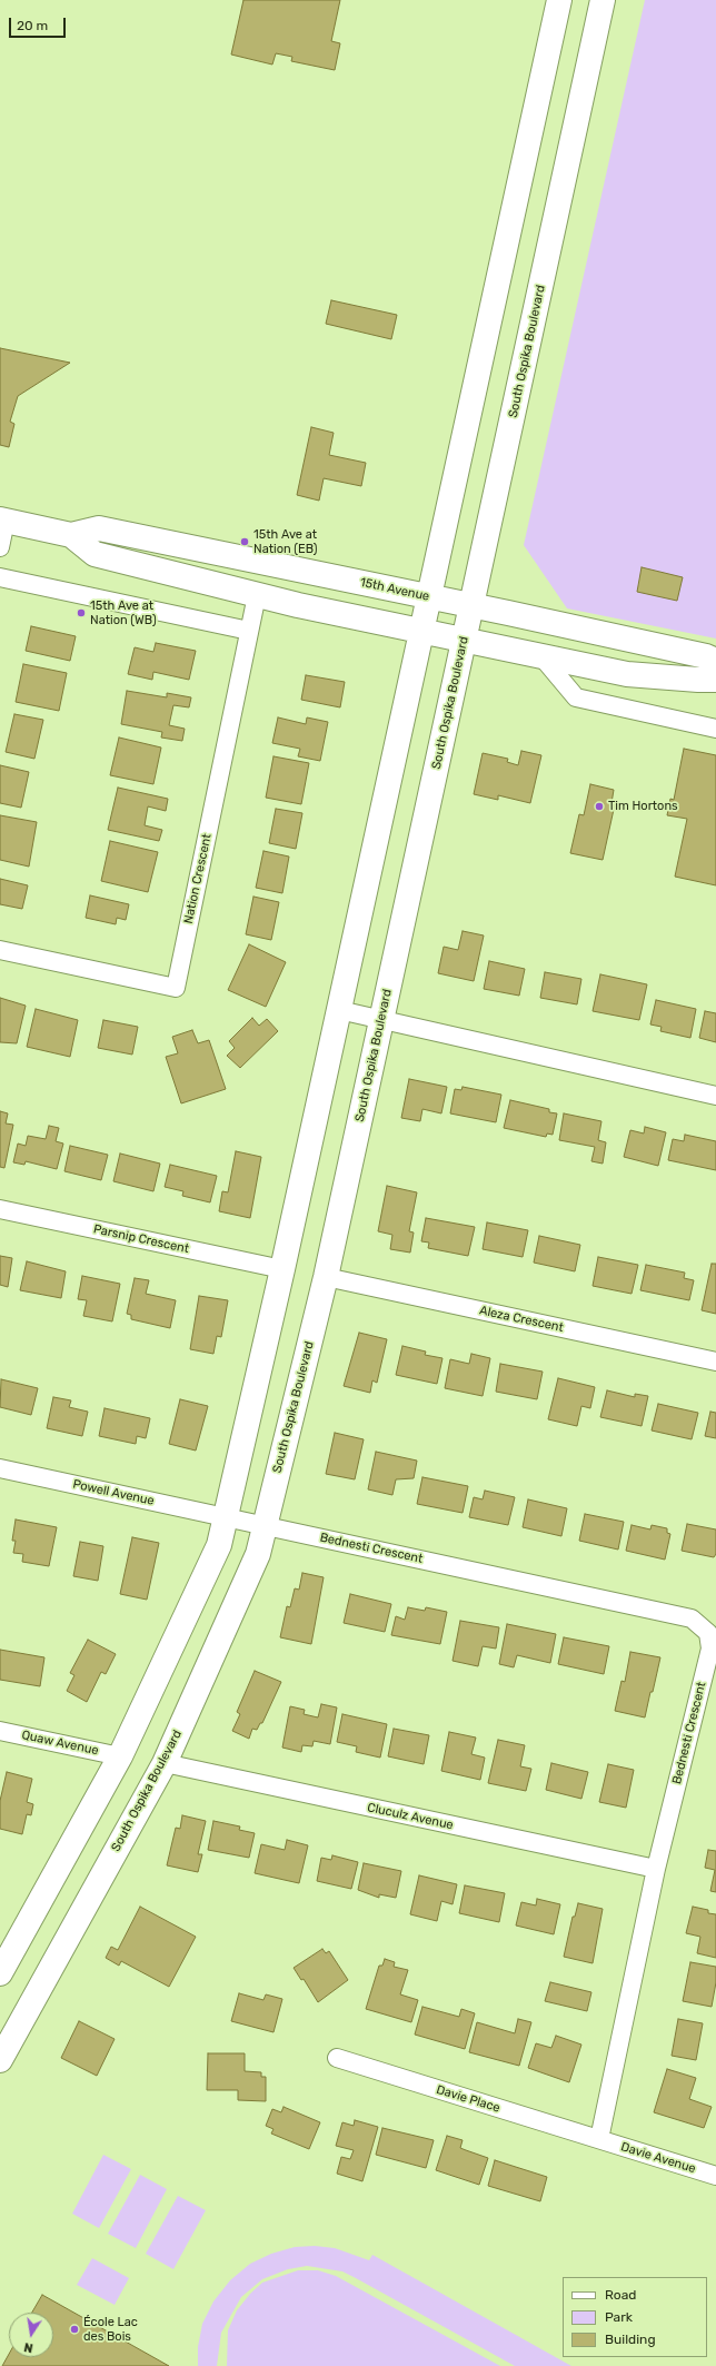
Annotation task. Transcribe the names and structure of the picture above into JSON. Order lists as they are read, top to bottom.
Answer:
{
  "streets": {
    "main road": ["South Ospika Boulevard", "15th Avenue"],
    "street": [
      "Nation Crescent",
      "Parsnip Crescent",
      "Aleza Crescent",
      "Powell Avenue",
      "Bednesti Crescent",
      "Quaw Avenue",
      "Cluculz Avenue",
      "Davie Place",
      "Davie Avenue"
    ]
  },
  "crossings": [
    ["South Ospika Boulevard", "15th Avenue"],
    ["South Ospika Boulevard", "Aleza Crescent"],
    ["South Ospika Boulevard", "Bednesti Crescent"],
    ["South Ospika Boulevard", "Cluculz Avenue"],
    ["15th Avenue", "Nation Crescent"],
    ["Powell Avenue", "Bednesti Crescent"],
    ["Bednesti Crescent", "Cluculz Avenue"],
    ["Bednesti Crescent", "Davie Place"],
    ["Bednesti Crescent", "Davie Avenue"],
    ["Davie Place", "Davie Avenue"]
  ],
  "places": [
    "15th Ave at Nation (EB)",
    "15th Ave at Nation (WB)",
    "Tim Hortons",
    "École Lac des Bois"
  ],
  "legend": ["Road", "Park", "Building"],
  "scale_bar": "20 m",
  "north": "bottom"
}
